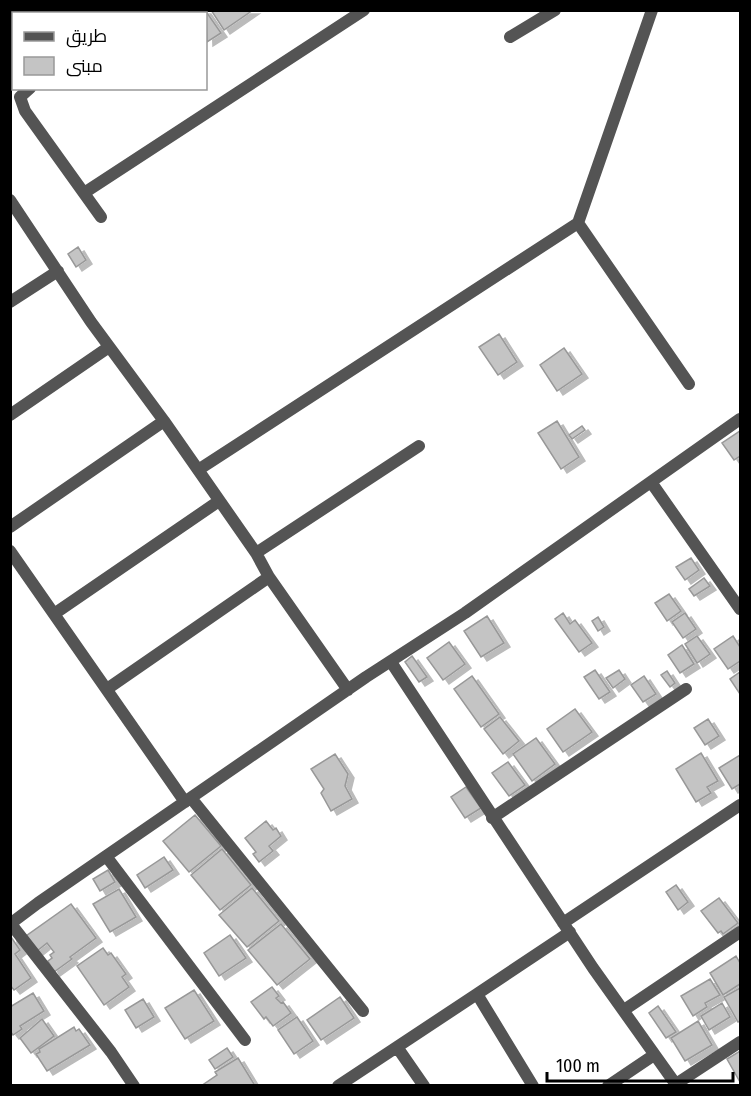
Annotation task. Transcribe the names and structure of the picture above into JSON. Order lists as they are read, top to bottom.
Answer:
{
  "legend": ["طريق", "مبنى"],
  "scale_bar": "100 m"
}
